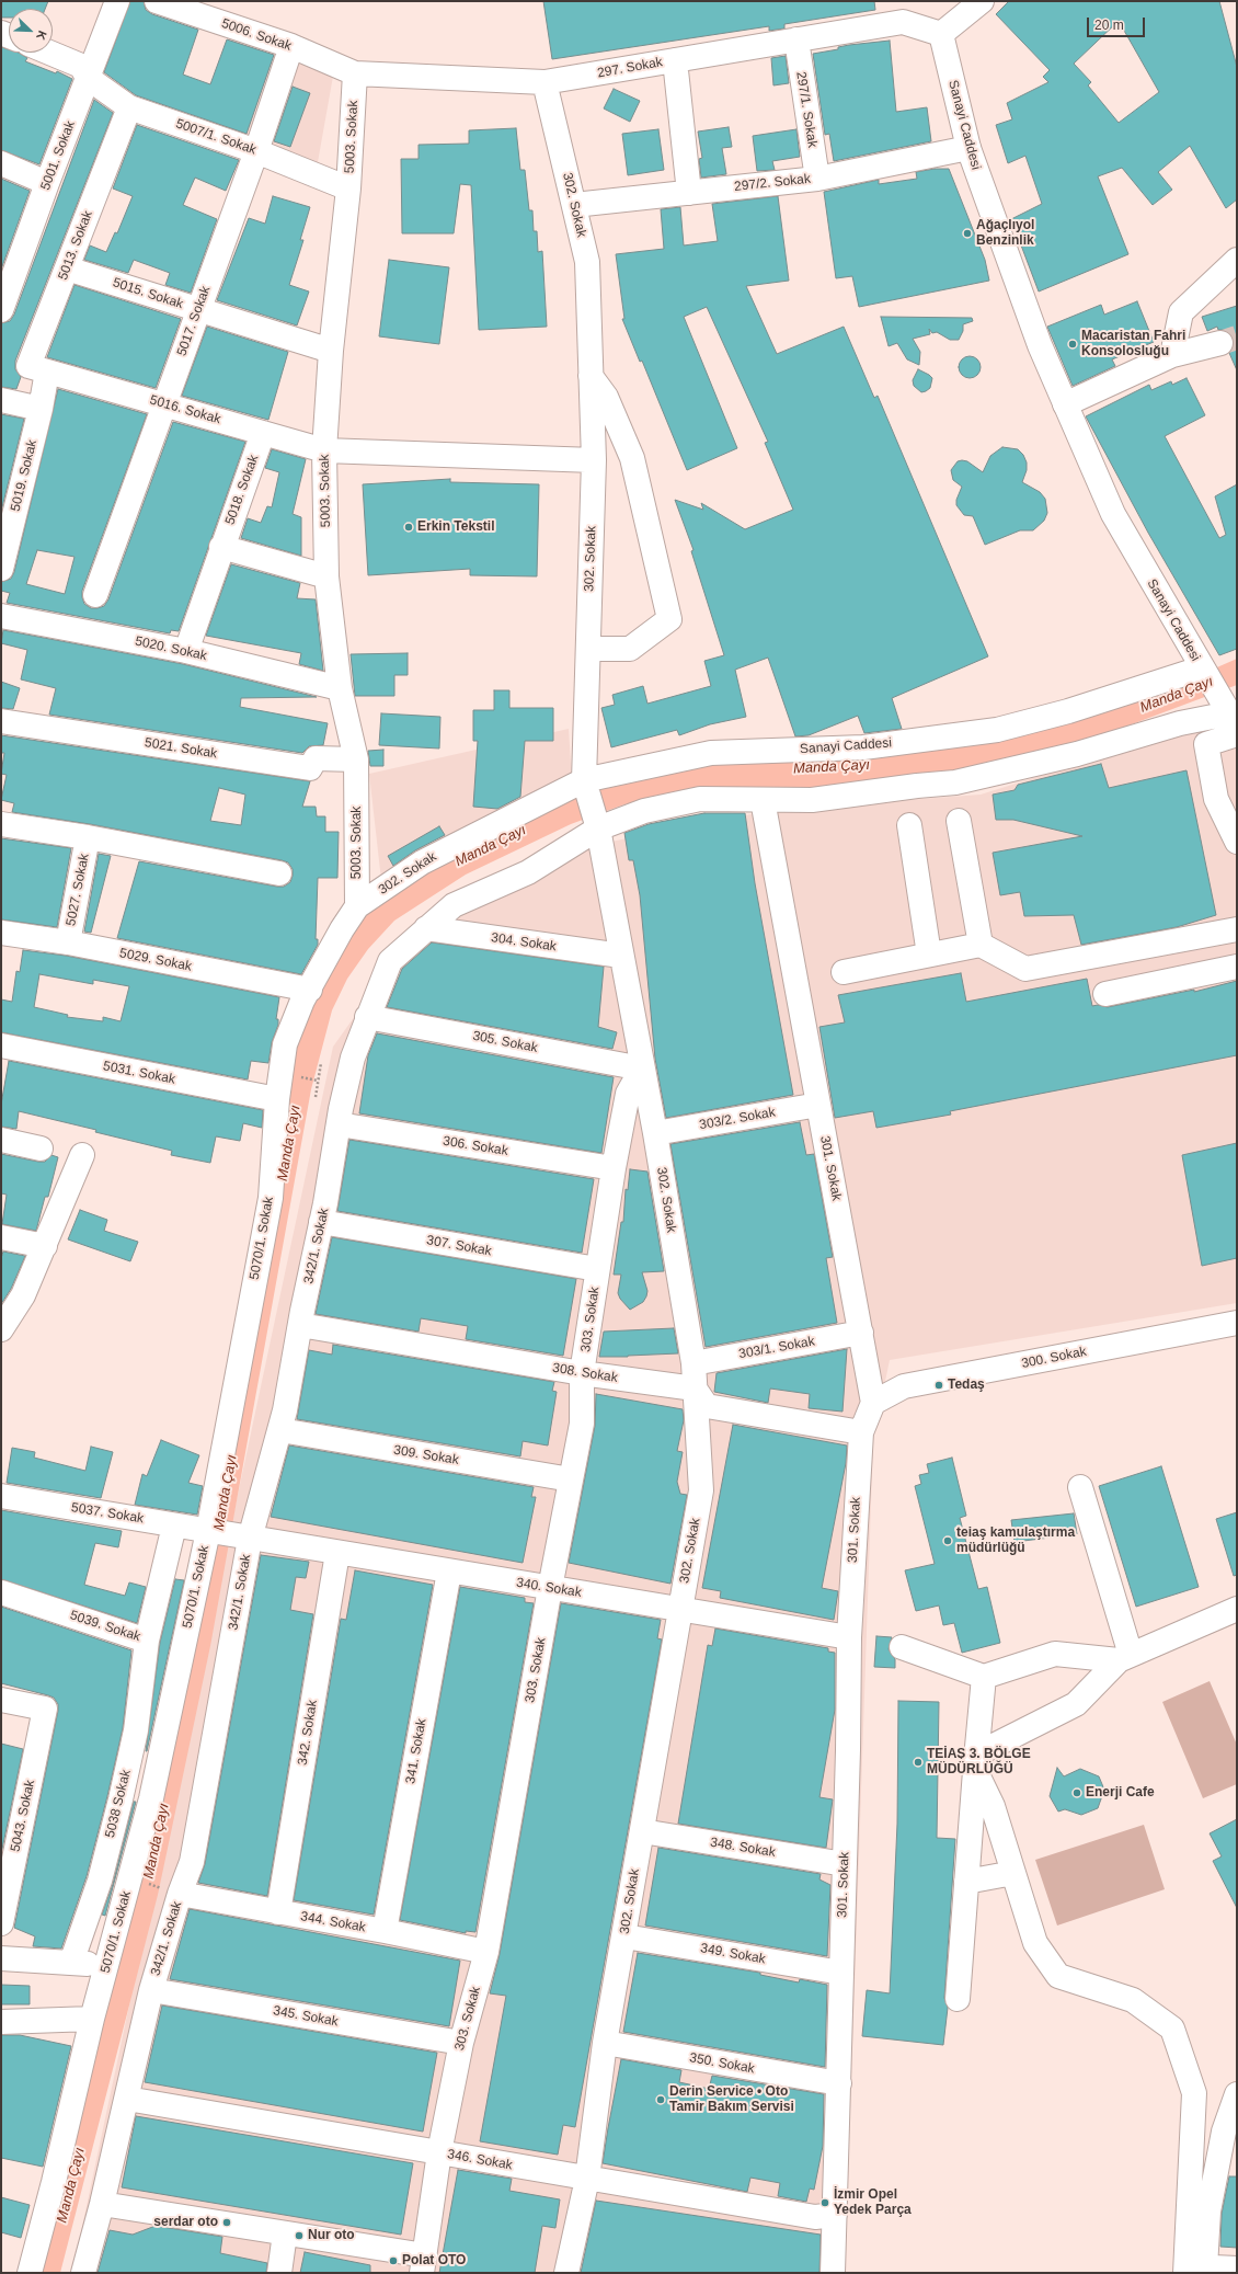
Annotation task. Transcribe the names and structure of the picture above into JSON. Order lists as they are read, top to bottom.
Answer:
{
  "streets": {
    "street": [
      "5006. Sokak",
      "297. Sokak",
      "297/1. Sokak",
      "Sanayi Caddesi",
      "5007/1. Sokak",
      "5003. Sokak",
      "5001. Sokak",
      "297/2. Sokak",
      "302. Sokak",
      "5013. Sokak",
      "5015. Sokak",
      "5017. Sokak",
      "5016. Sokak",
      "5019. Sokak",
      "5018. Sokak",
      "5020. Sokak",
      "5021. Sokak",
      "5027. Sokak",
      "304. Sokak",
      "5029. Sokak",
      "305. Sokak",
      "5031. Sokak",
      "303/2. Sokak",
      "306. Sokak",
      "301. Sokak",
      "5070/1. Sokak",
      "342/1. Sokak",
      "307. Sokak",
      "303. Sokak",
      "303/1. Sokak",
      "300. Sokak",
      "308. Sokak",
      "309. Sokak",
      "5037. Sokak",
      "340. Sokak",
      "5039. Sokak",
      "342. Sokak",
      "341. Sokak",
      "5038 Sokak",
      "5043. Sokak",
      "348. Sokak",
      "344. Sokak",
      "349. Sokak",
      "345. Sokak",
      "350. Sokak",
      "346. Sokak"
    ]
  },
  "crossings": [
    ["5006. Sokak", "297. Sokak"],
    ["5006. Sokak", "5003. Sokak"],
    ["5006. Sokak", "5017. Sokak"],
    ["297. Sokak", "297/1. Sokak"],
    ["297. Sokak", "Sanayi Caddesi"],
    ["297. Sokak", "5003. Sokak"],
    ["297. Sokak", "302. Sokak"],
    ["297/1. Sokak", "297/2. Sokak"],
    ["Sanayi Caddesi", "297/2. Sokak"],
    ["Sanayi Caddesi", "302. Sokak"],
    ["Sanayi Caddesi", "342/1. Sokak"],
    ["5007/1. Sokak", "5003. Sokak"],
    ["5007/1. Sokak", "5001. Sokak"],
    ["5007/1. Sokak", "5013. Sokak"],
    ["5007/1. Sokak", "5017. Sokak"],
    ["5003. Sokak", "302. Sokak"],
    ["5003. Sokak", "5015. Sokak"],
    ["5003. Sokak", "5016. Sokak"],
    ["5003. Sokak", "5020. Sokak"],
    ["5003. Sokak", "5021. Sokak"],
    ["5003. Sokak", "5070/1. Sokak"],
    ["297/2. Sokak", "302. Sokak"],
    ["302. Sokak", "5016. Sokak"],
    ["302. Sokak", "304. Sokak"],
    ["302. Sokak", "305. Sokak"],
    ["302. Sokak", "303/2. Sokak"],
    ["302. Sokak", "5070/1. Sokak"],
    ["302. Sokak", "342/1. Sokak"],
    ["302. Sokak", "303. Sokak"],
    ["302. Sokak", "303/1. Sokak"],
    ["302. Sokak", "308. Sokak"],
    ["302. Sokak", "340. Sokak"],
    ["302. Sokak", "348. Sokak"],
    ["302. Sokak", "349. Sokak"],
    ["302. Sokak", "350. Sokak"],
    ["302. Sokak", "346. Sokak"],
    ["5013. Sokak", "5015. Sokak"],
    ["5013. Sokak", "5016. Sokak"],
    ["5013. Sokak", "5019. Sokak"],
    ["5015. Sokak", "5017. Sokak"],
    ["5017. Sokak", "5016. Sokak"],
    ["5016. Sokak", "5019. Sokak"],
    ["5016. Sokak", "5018. Sokak"],
    ["5018. Sokak", "5020. Sokak"],
    ["5027. Sokak", "5029. Sokak"],
    ["304. Sokak", "342/1. Sokak"],
    ["5029. Sokak", "5070/1. Sokak"],
    ["305. Sokak", "342/1. Sokak"],
    ["305. Sokak", "303. Sokak"],
    ["5031. Sokak", "5070/1. Sokak"],
    ["303/2. Sokak", "301. Sokak"],
    ["306. Sokak", "342/1. Sokak"],
    ["306. Sokak", "303. Sokak"],
    ["301. Sokak", "342/1. Sokak"],
    ["301. Sokak", "303/1. Sokak"],
    ["301. Sokak", "300. Sokak"],
    ["301. Sokak", "340. Sokak"],
    ["301. Sokak", "348. Sokak"],
    ["301. Sokak", "349. Sokak"],
    ["301. Sokak", "350. Sokak"],
    ["301. Sokak", "346. Sokak"],
    ["5070/1. Sokak", "5037. Sokak"],
    ["342/1. Sokak", "307. Sokak"],
    ["342/1. Sokak", "308. Sokak"],
    ["342/1. Sokak", "309. Sokak"],
    ["342/1. Sokak", "5037. Sokak"],
    ["342/1. Sokak", "340. Sokak"],
    ["342/1. Sokak", "344. Sokak"],
    ["342/1. Sokak", "345. Sokak"],
    ["342/1. Sokak", "346. Sokak"],
    ["307. Sokak", "303. Sokak"],
    ["303. Sokak", "308. Sokak"],
    ["303. Sokak", "309. Sokak"],
    ["303. Sokak", "340. Sokak"],
    ["303. Sokak", "344. Sokak"],
    ["303. Sokak", "345. Sokak"],
    ["303. Sokak", "346. Sokak"],
    ["5037. Sokak", "340. Sokak"],
    ["5037. Sokak", "5039. Sokak"],
    ["340. Sokak", "342. Sokak"],
    ["340. Sokak", "341. Sokak"],
    ["5039. Sokak", "5038 Sokak"],
    ["342. Sokak", "344. Sokak"],
    ["341. Sokak", "344. Sokak"]
  ],
  "water": ["Manda Çayı"],
  "places": [
    "Ağaçlıyol Benzinlik",
    "Macaristan Fahri Konsolosluğu",
    "Erkin Tekstil",
    "Tedaş",
    "teiaş kamulaştırma müdürlüğü",
    "TEİAŞ 3. BÖLGE MÜDÜRLÜĞÜ",
    "Enerji Cafe",
    "Derin Service • Oto Tamir Bakım Servisi",
    "İzmir Opel Yedek Parça",
    "serdar oto",
    "Nur oto",
    "Polat OTO"
  ],
  "scale_bar": "20 m",
  "north": "bottom right"
}
